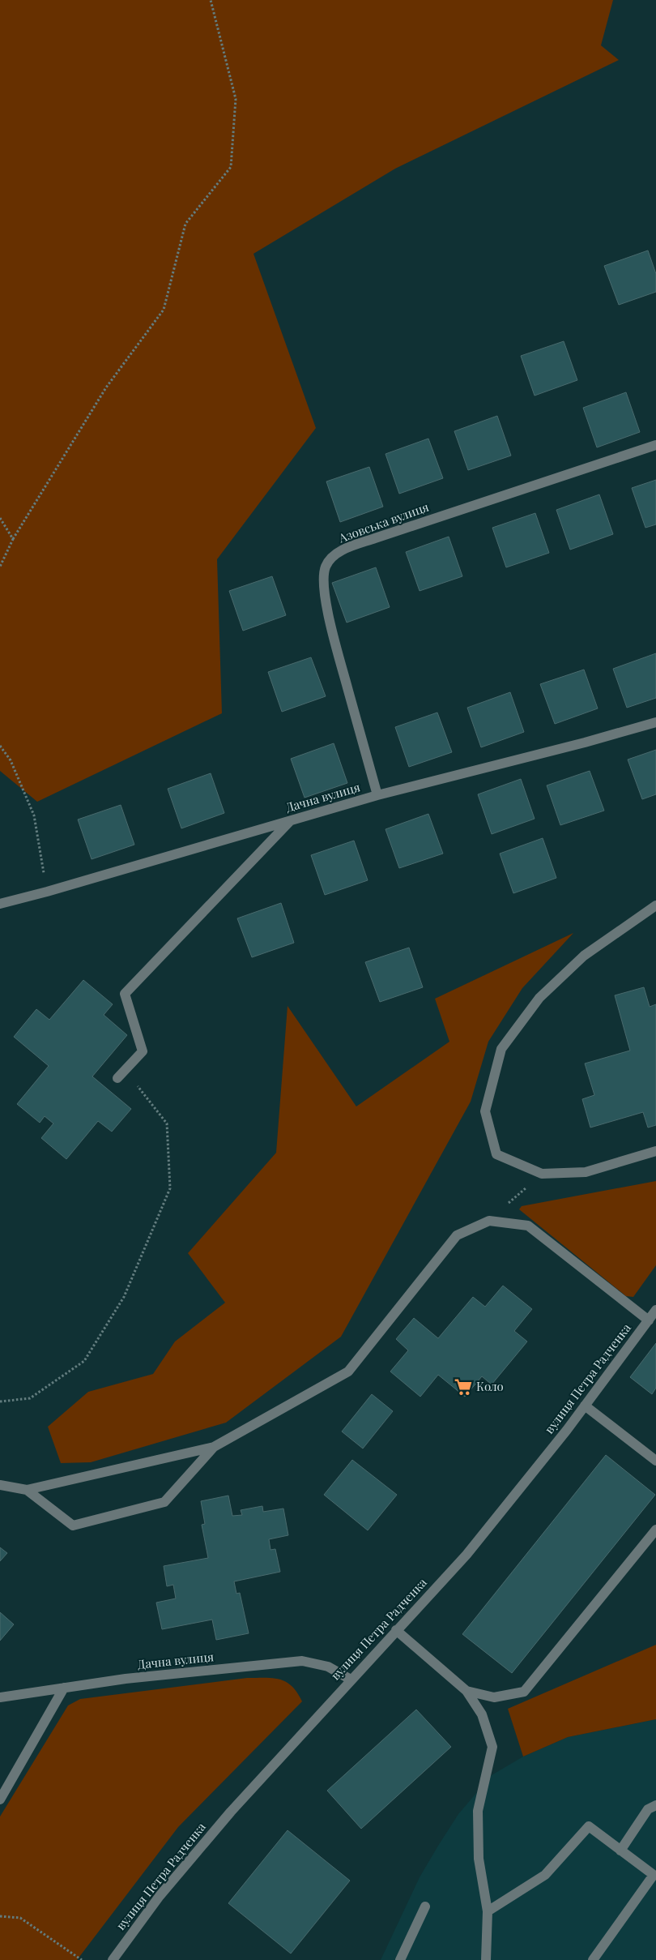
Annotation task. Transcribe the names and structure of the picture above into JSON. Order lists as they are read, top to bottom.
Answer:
{
  "streets": {
    "street": ["Азовська вулиця", "Дачна вулиця", "вулиця Петра Радченка"]
  },
  "crossings": [
    ["Азовська вулиця", "Дачна вулиця"],
    ["Дачна вулиця", "вулиця Петра Радченка"]
  ],
  "places": {
    "supermarket": ["Коло"]
  }
}
